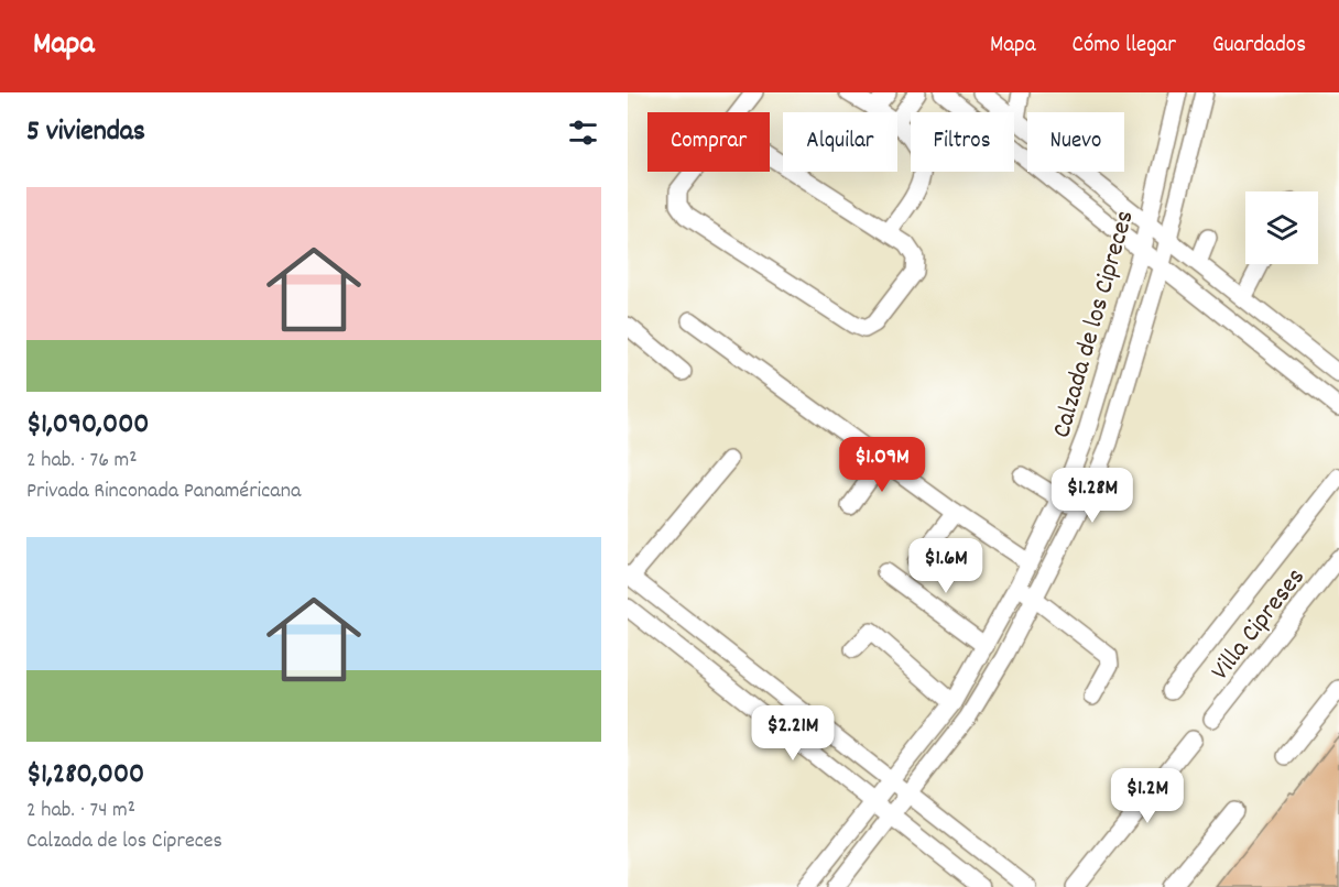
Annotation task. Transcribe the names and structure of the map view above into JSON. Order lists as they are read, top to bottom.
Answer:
{
  "streets": {
    "street": ["Calzada de los Cipreces", "Villa Cipreses"]
  },
  "page": {
    "header": "Mapa",
    "nav": ["Mapa", "Cómo llegar", "Guardados"],
    "heading": "5 viviendas",
    "chip": [
      "Comprar",
      "Alquilar",
      "Filtros",
      "Nuevo"
    ],
    "list": [
      {
        "name": "$1,090,000",
        "note": "2 hab. · 76 m² · Privada Rinconada Panaméricana"
      },
      {
        "name": "$1,280,000",
        "note": "2 hab. · 74 m² · Calzada de los Cipreces"
      }
    ],
    "price": [
      "$1.09M",
      "$1.28M",
      "$1.6M",
      "$2.21M",
      "$1.2M"
    ]
  }
}
